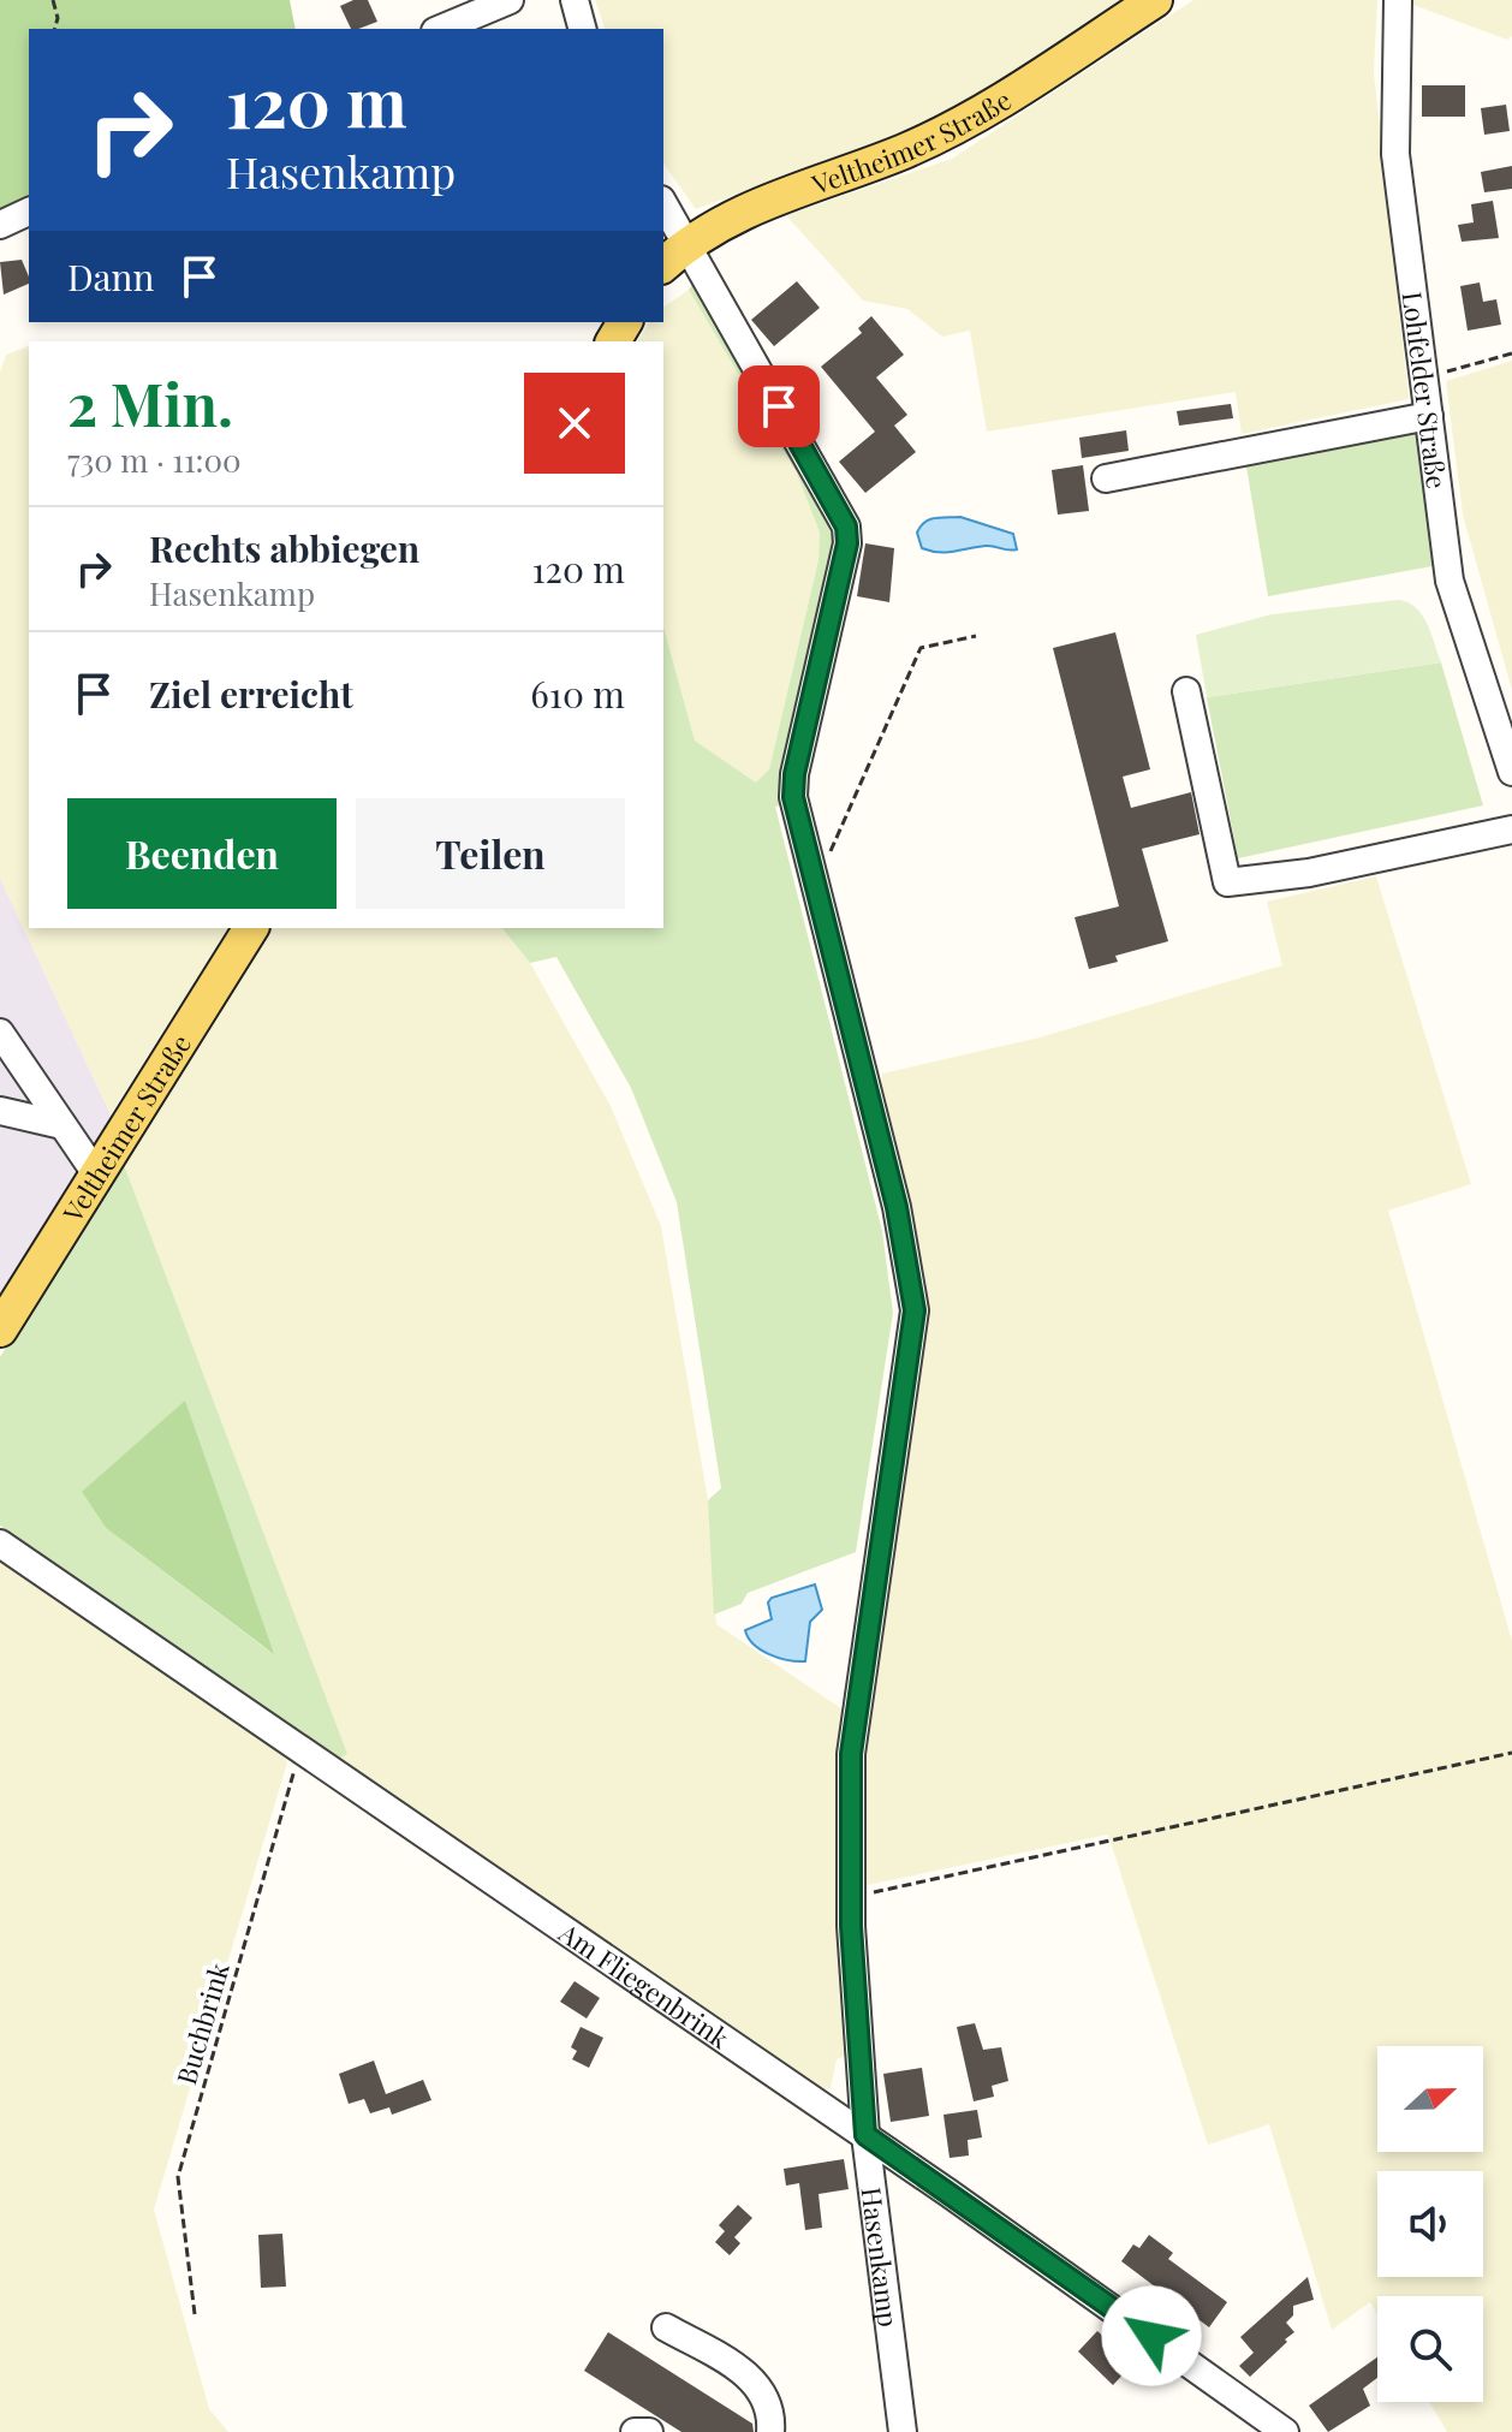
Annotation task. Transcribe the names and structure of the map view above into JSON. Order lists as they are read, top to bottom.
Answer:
{
  "streets": {
    "main road": ["Veltheimer Straße"],
    "street": ["Lohfelder Straße", "Am Fliegenbrink", "Hasenkamp"],
    "path": ["Buchbrink"]
  },
  "crossings": [
    ["Veltheimer Straße", "Hasenkamp"],
    ["Am Fliegenbrink", "Buchbrink"],
    ["Am Fliegenbrink", "Hasenkamp"]
  ],
  "north": "right",
  "page": {
    "turn": ["120 m", "Hasenkamp"],
    "then": "Dann",
    "heading": ["2 Min.", "730 m · 11:00"],
    "list": [
      {
        "name": "Rechts abbiegen",
        "note": "Hasenkamp",
        "value": "120 m"
      },
      {
        "name": "Ziel erreicht",
        "value": "610 m"
      }
    ],
    "buttons": ["Beenden", "Teilen"]
  }
}
